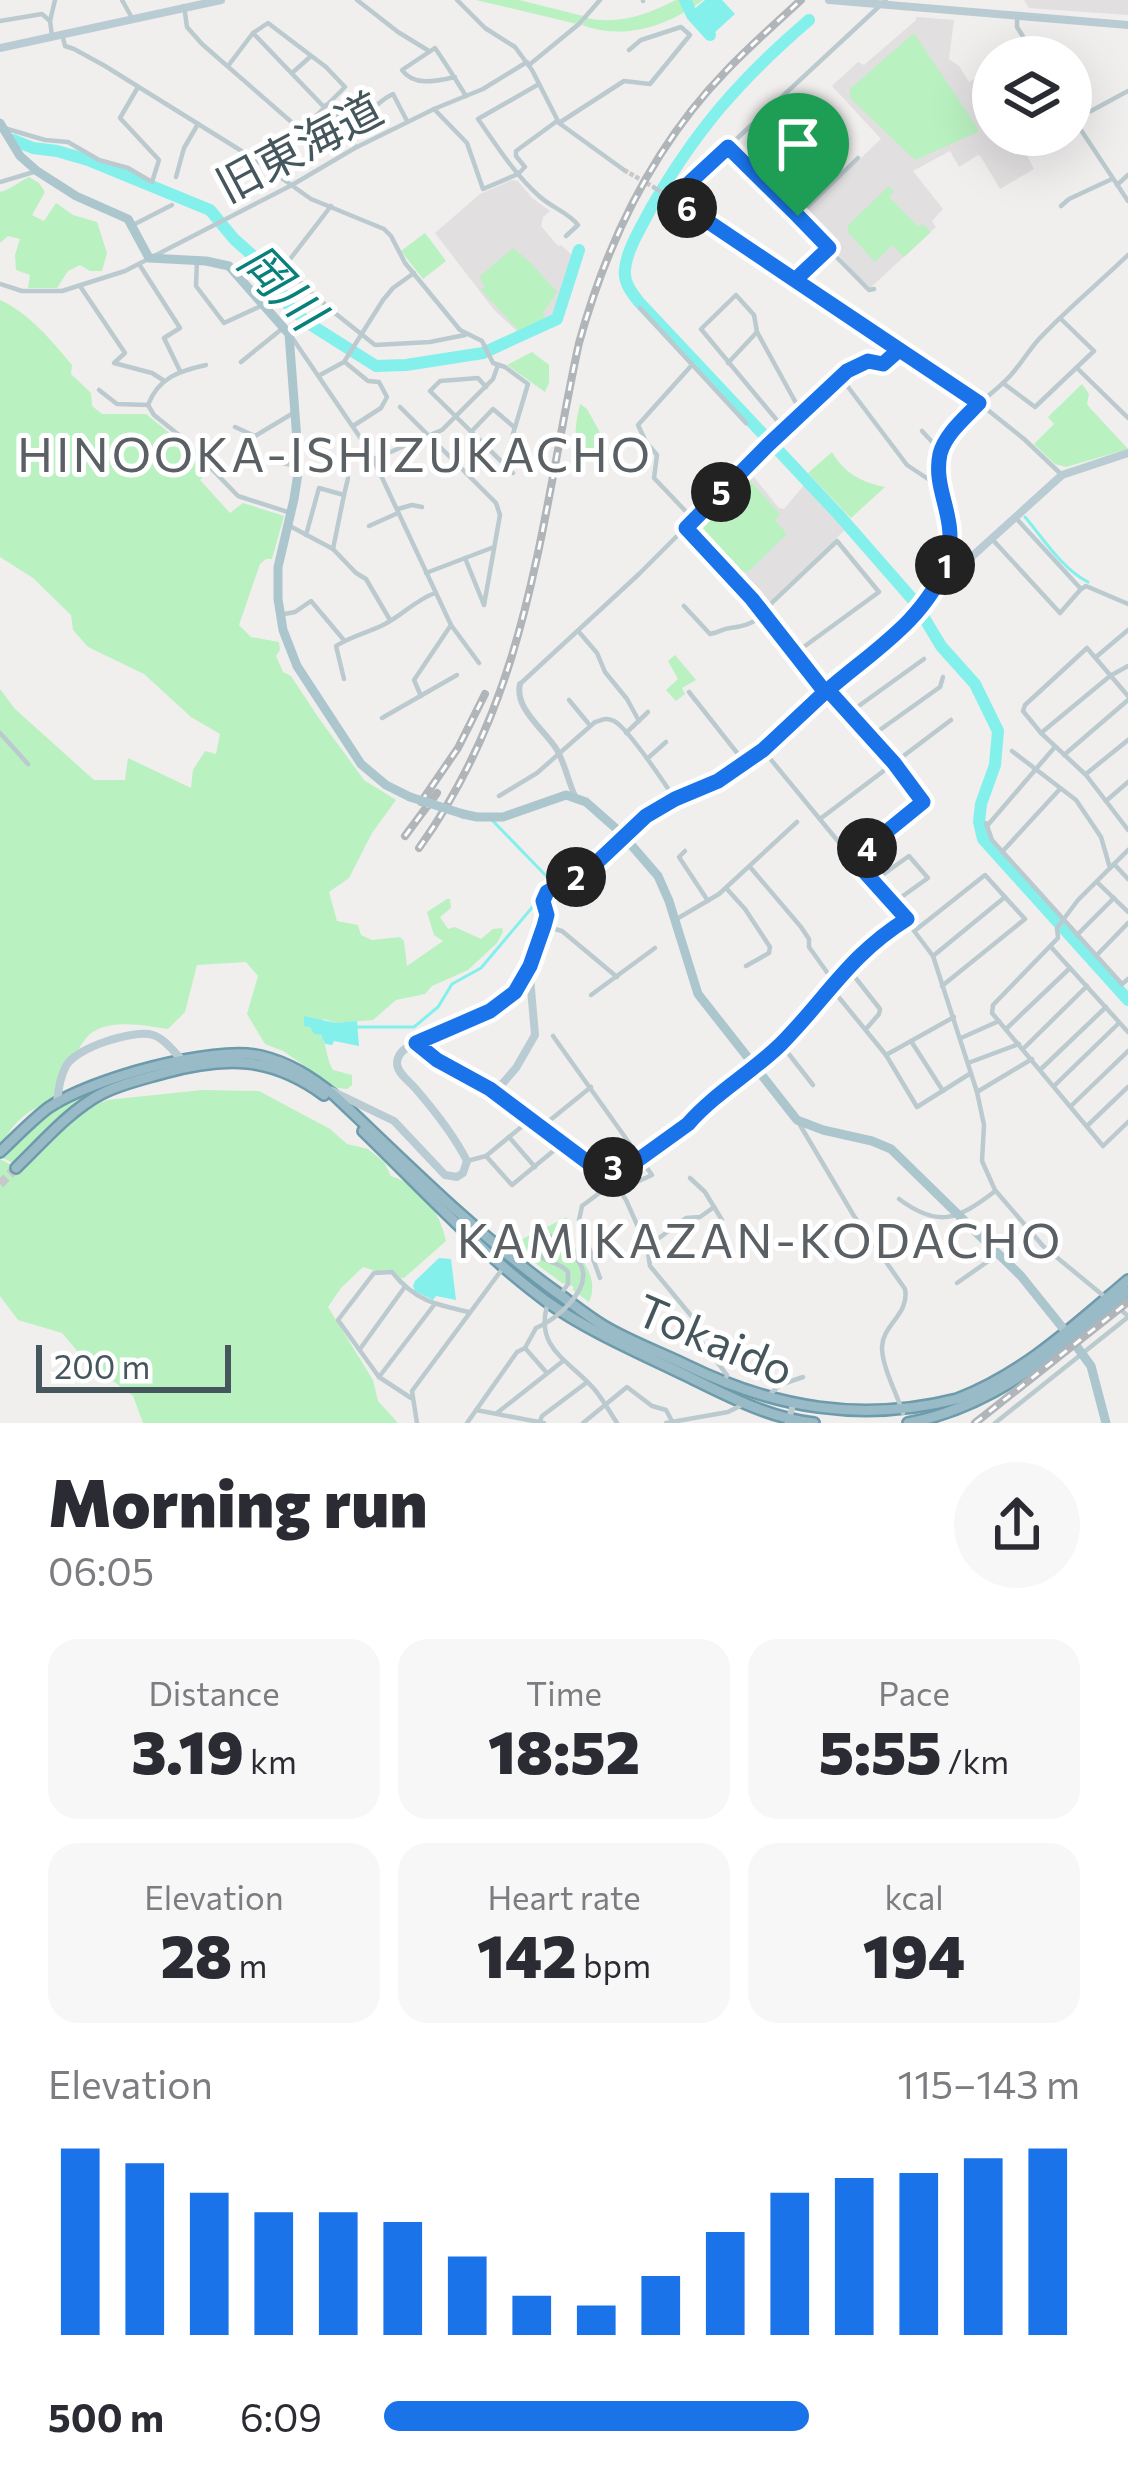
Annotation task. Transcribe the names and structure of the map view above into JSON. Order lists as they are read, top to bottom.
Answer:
{
  "streets": {
    "highway": ["Tokaido"],
    "street": ["旧東海道"]
  },
  "districts": ["HINOOKA-ISHIZUKACHO", "KAMIKAZAN-KODACHO"],
  "water": ["岡川"],
  "scale_bar": "200 m",
  "page": {
    "pins": [
      "6",
      "5",
      "1",
      "4",
      "2",
      "3"
    ],
    "scale": "200 m",
    "heading": ["Morning run", "06:05"],
    "stats": [
      ["Distance", "3.19 km"],
      ["Time", "18:52"],
      ["Pace", "5:55 /km"],
      ["Elevation", "28 m"],
      ["Heart rate", "142 bpm"],
      ["kcal", "194"]
    ],
    "chart": ["Elevation", "115–143 m"],
    "list": [
      {
        "name": "500 m",
        "note": "6:09"
      }
    ]
  }
}
